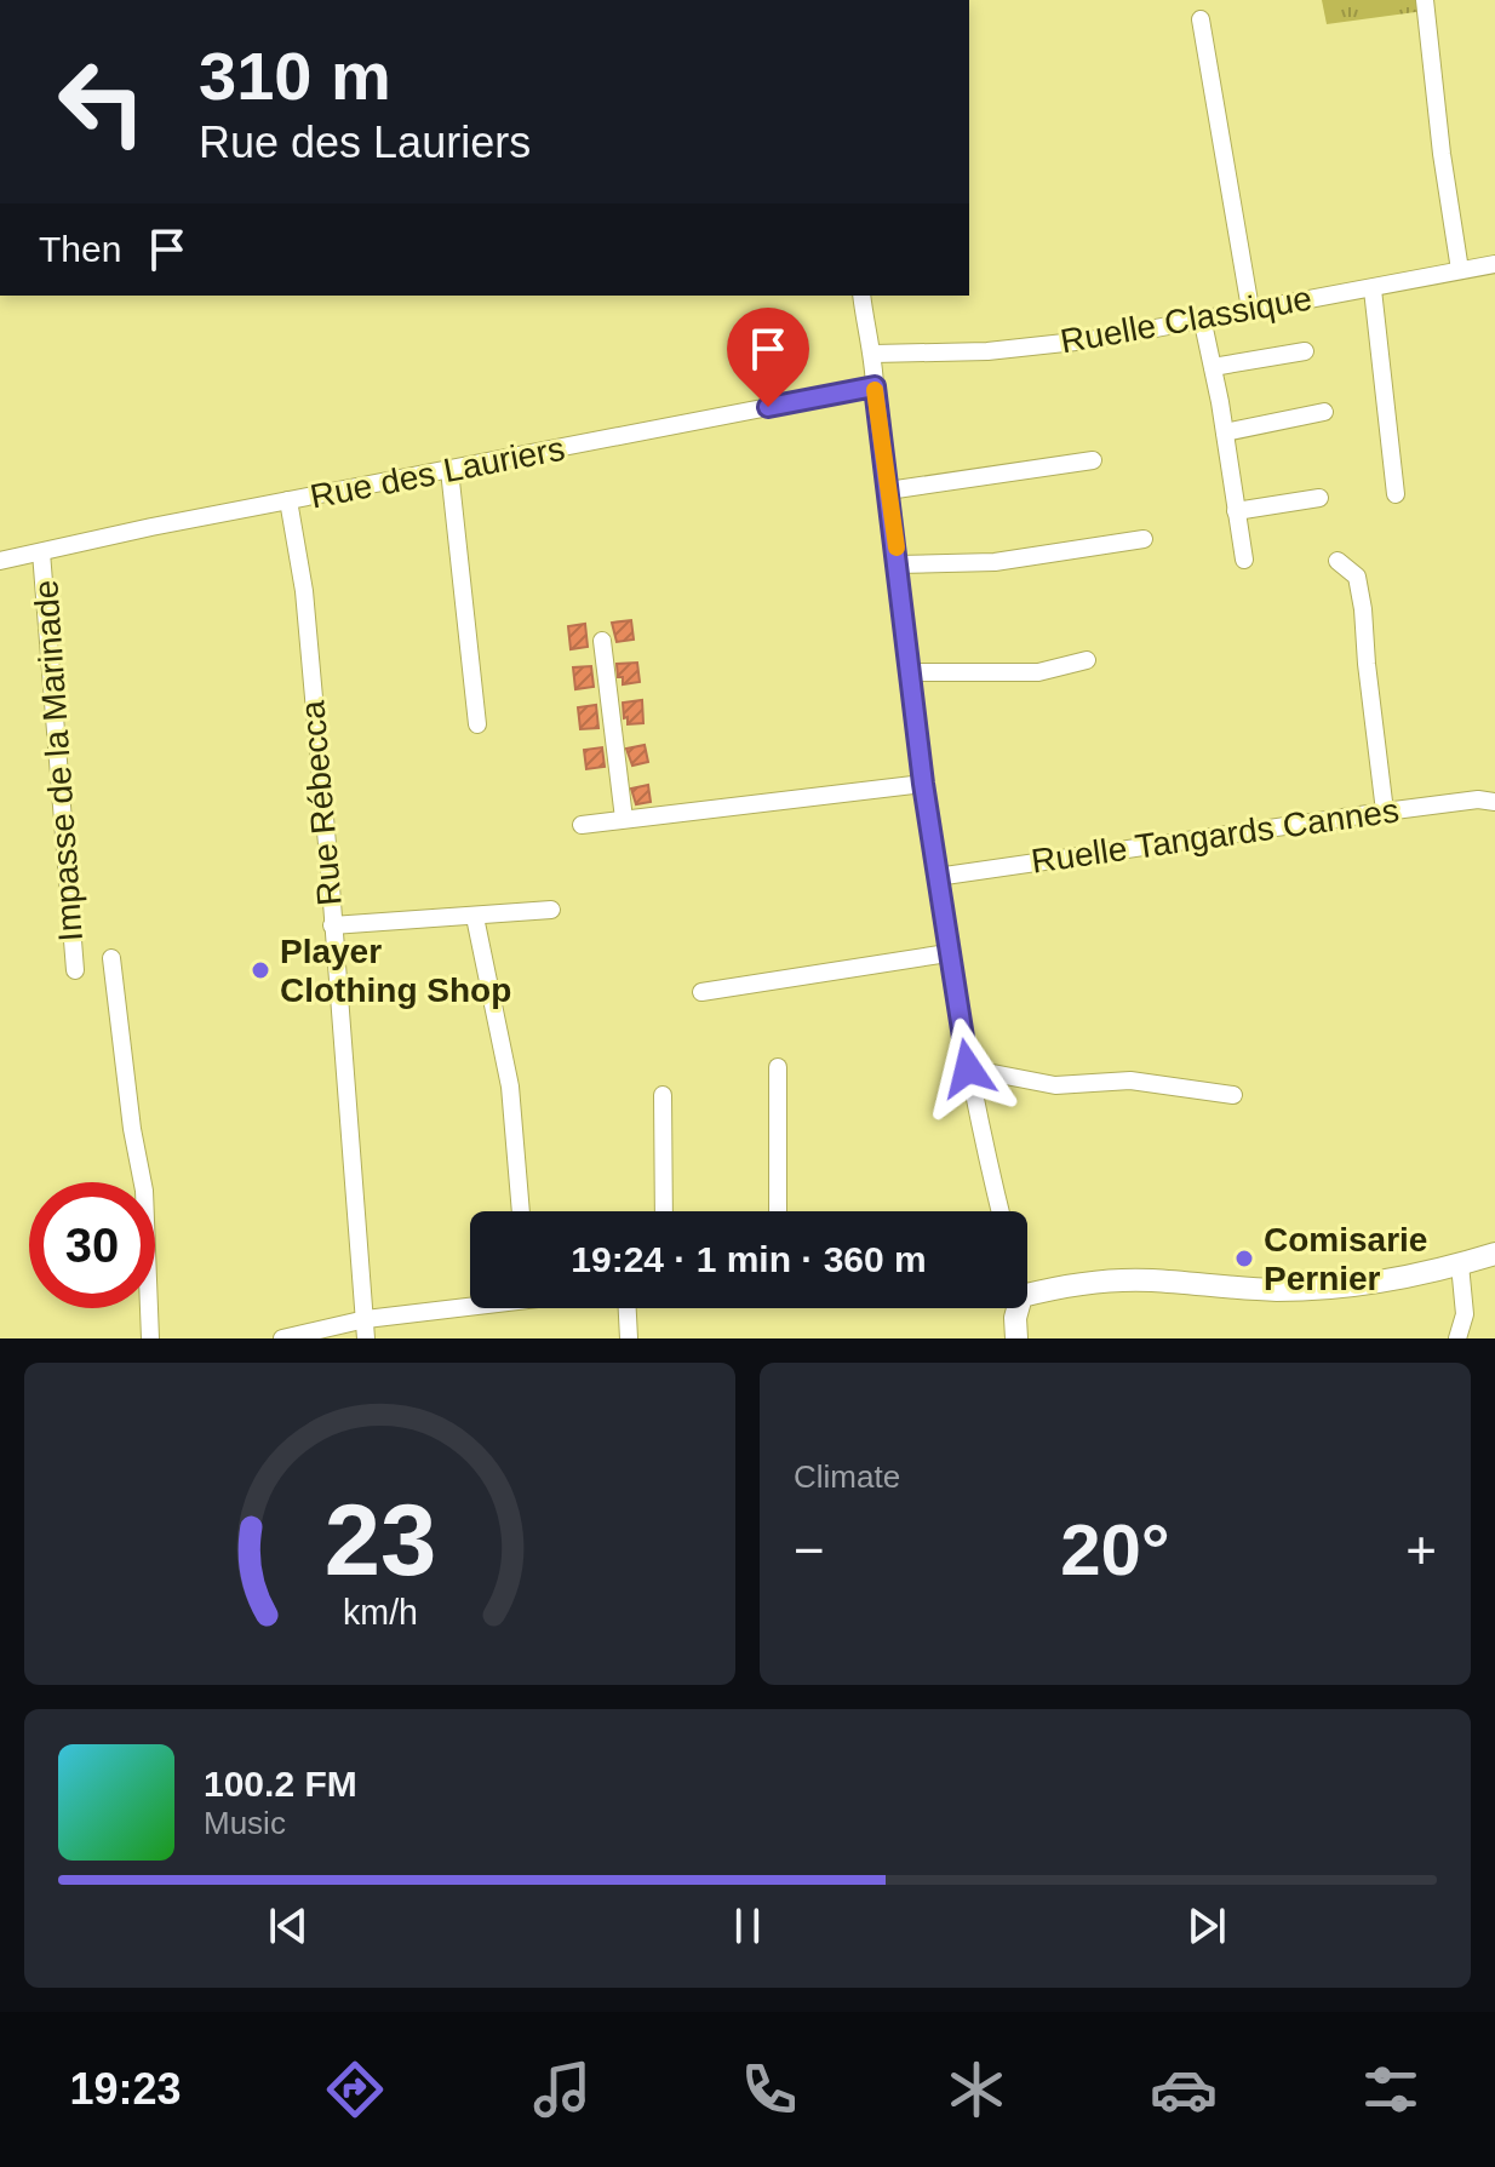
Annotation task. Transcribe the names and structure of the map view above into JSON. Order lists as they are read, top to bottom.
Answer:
{
  "streets": {
    "street": [
      "Ruelle Classique",
      "Rue des Lauriers",
      "Impasse de la Marinade",
      "Rue Rébecca",
      "Ruelle Tangards Cannes"
    ]
  },
  "crossings": [
    ["Rue des Lauriers", "Impasse de la Marinade"],
    ["Rue des Lauriers", "Rue Rébecca"]
  ],
  "places": ["Player Clothing Shop", "Comisarie Pernier"],
  "page": {
    "turn": ["310 m", "Rue des Lauriers"],
    "then": "Then",
    "limit": "30",
    "trip": "19:24 · 1 min · 360 m",
    "tile": "Climate",
    "heat": ["−", "20°", "+"],
    "song": ["100.2 FM", "Music"],
    "tabs": "19:23",
    "gauge": ["23", "km/h"]
  }
}
